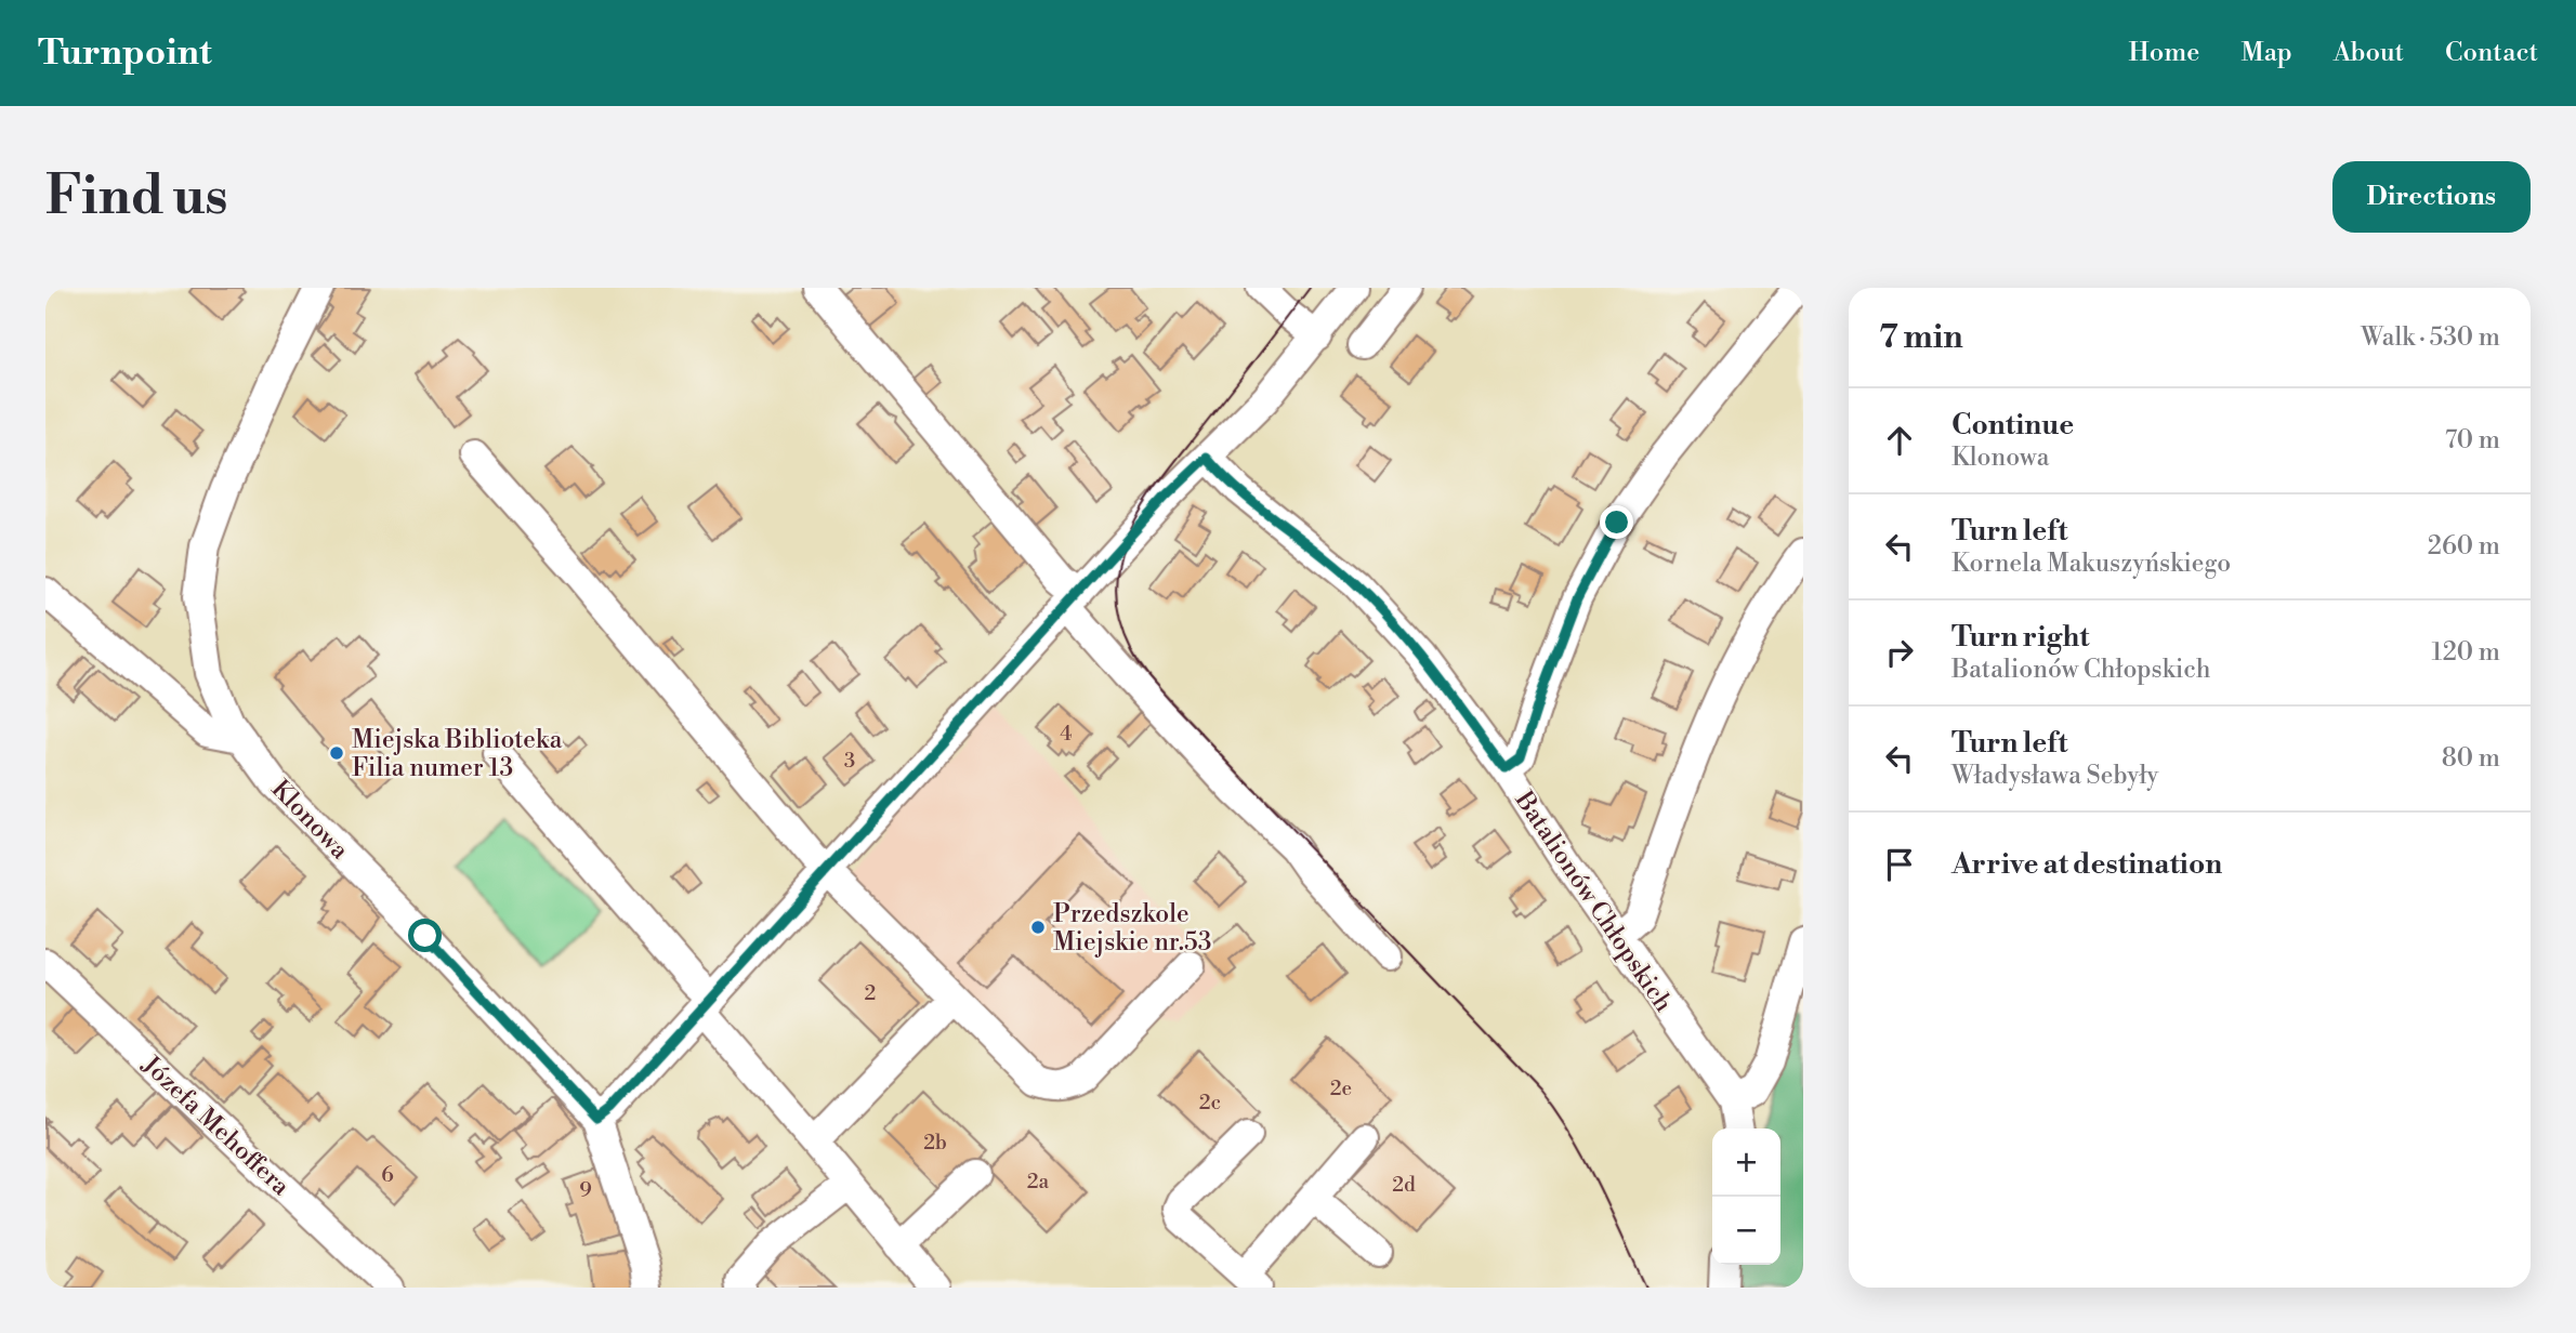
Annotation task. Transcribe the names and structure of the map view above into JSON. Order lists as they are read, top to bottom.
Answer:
{
  "streets": {
    "street": ["Klonowa", "Batalionów Chłopskich", "Józefa Mehoffera"]
  },
  "places": ["Miejska Biblioteka Filia numer 13", "Przedszkole Miejskie nr.53"],
  "house_numbers": [
    "4",
    "3",
    "2",
    "2e",
    "2c",
    "2b",
    "6",
    "2a",
    "2d",
    "9"
  ],
  "page": {
    "header": "Turnpoint",
    "nav": [
      "Home",
      "Map",
      "About",
      "Contact"
    ],
    "buttons": "Directions",
    "title": "Find us",
    "heading": ["7 min", "Walk · 530 m"],
    "list": [
      ["Continue", "Klonowa", "70 m"],
      ["Turn left", "Kornela Makuszyńskiego", "260 m"],
      ["Turn right", "Batalionów Chłopskich", "120 m"],
      ["Turn left", "Władysława Sebyły", "80 m"],
      "Arrive at destination"
    ],
    "map_buttons": ["+", "−"]
  }
}
